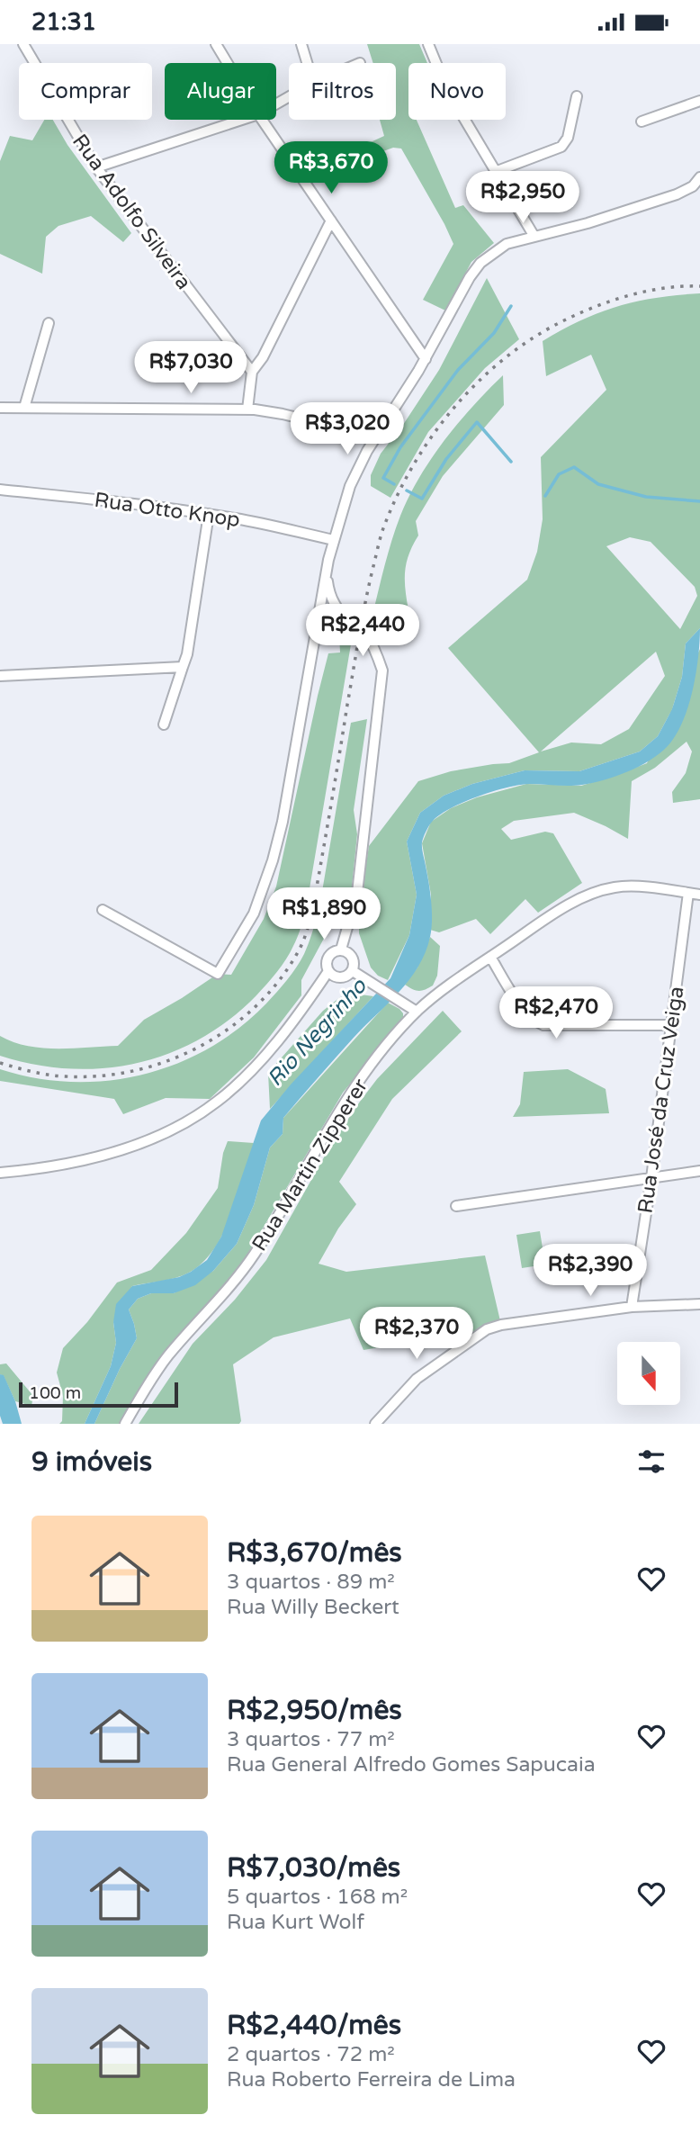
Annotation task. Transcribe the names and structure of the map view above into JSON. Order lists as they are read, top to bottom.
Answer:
{
  "streets": {
    "street": [
      "Rua Adolfo Silveira",
      "Rua Otto Knop",
      "Rua José da Cruz Veiga",
      "Rua Martin Zipperer"
    ]
  },
  "crossings": [
    ["Rua José da Cruz Veiga", "Rua Martin Zipperer"]
  ],
  "water": ["Rio Negrinho"],
  "scale_bar": "100 m",
  "north": "bottom",
  "page": {
    "status": "21:31",
    "chip": [
      "Comprar",
      "Alugar",
      "Filtros",
      "Novo"
    ],
    "price": [
      "R$3,670",
      "R$2,950",
      "R$7,030",
      "R$3,020",
      "R$2,440",
      "R$1,890",
      "R$2,470",
      "R$2,390",
      "R$2,370"
    ],
    "scale": "100 m",
    "heading": "9 imóveis",
    "list": [
      {
        "name": "R$3,670/mês",
        "note": "3 quartos · 89 m² · Rua Willy Beckert"
      },
      {
        "name": "R$2,950/mês",
        "note": "3 quartos · 77 m² · Rua General Alfredo Gomes Sapucaia"
      },
      {
        "name": "R$7,030/mês",
        "note": "5 quartos · 168 m² · Rua Kurt Wolf"
      },
      {
        "name": "R$2,440/mês",
        "note": "2 quartos · 72 m² · Rua Roberto Ferreira de Lima"
      }
    ]
  }
}
